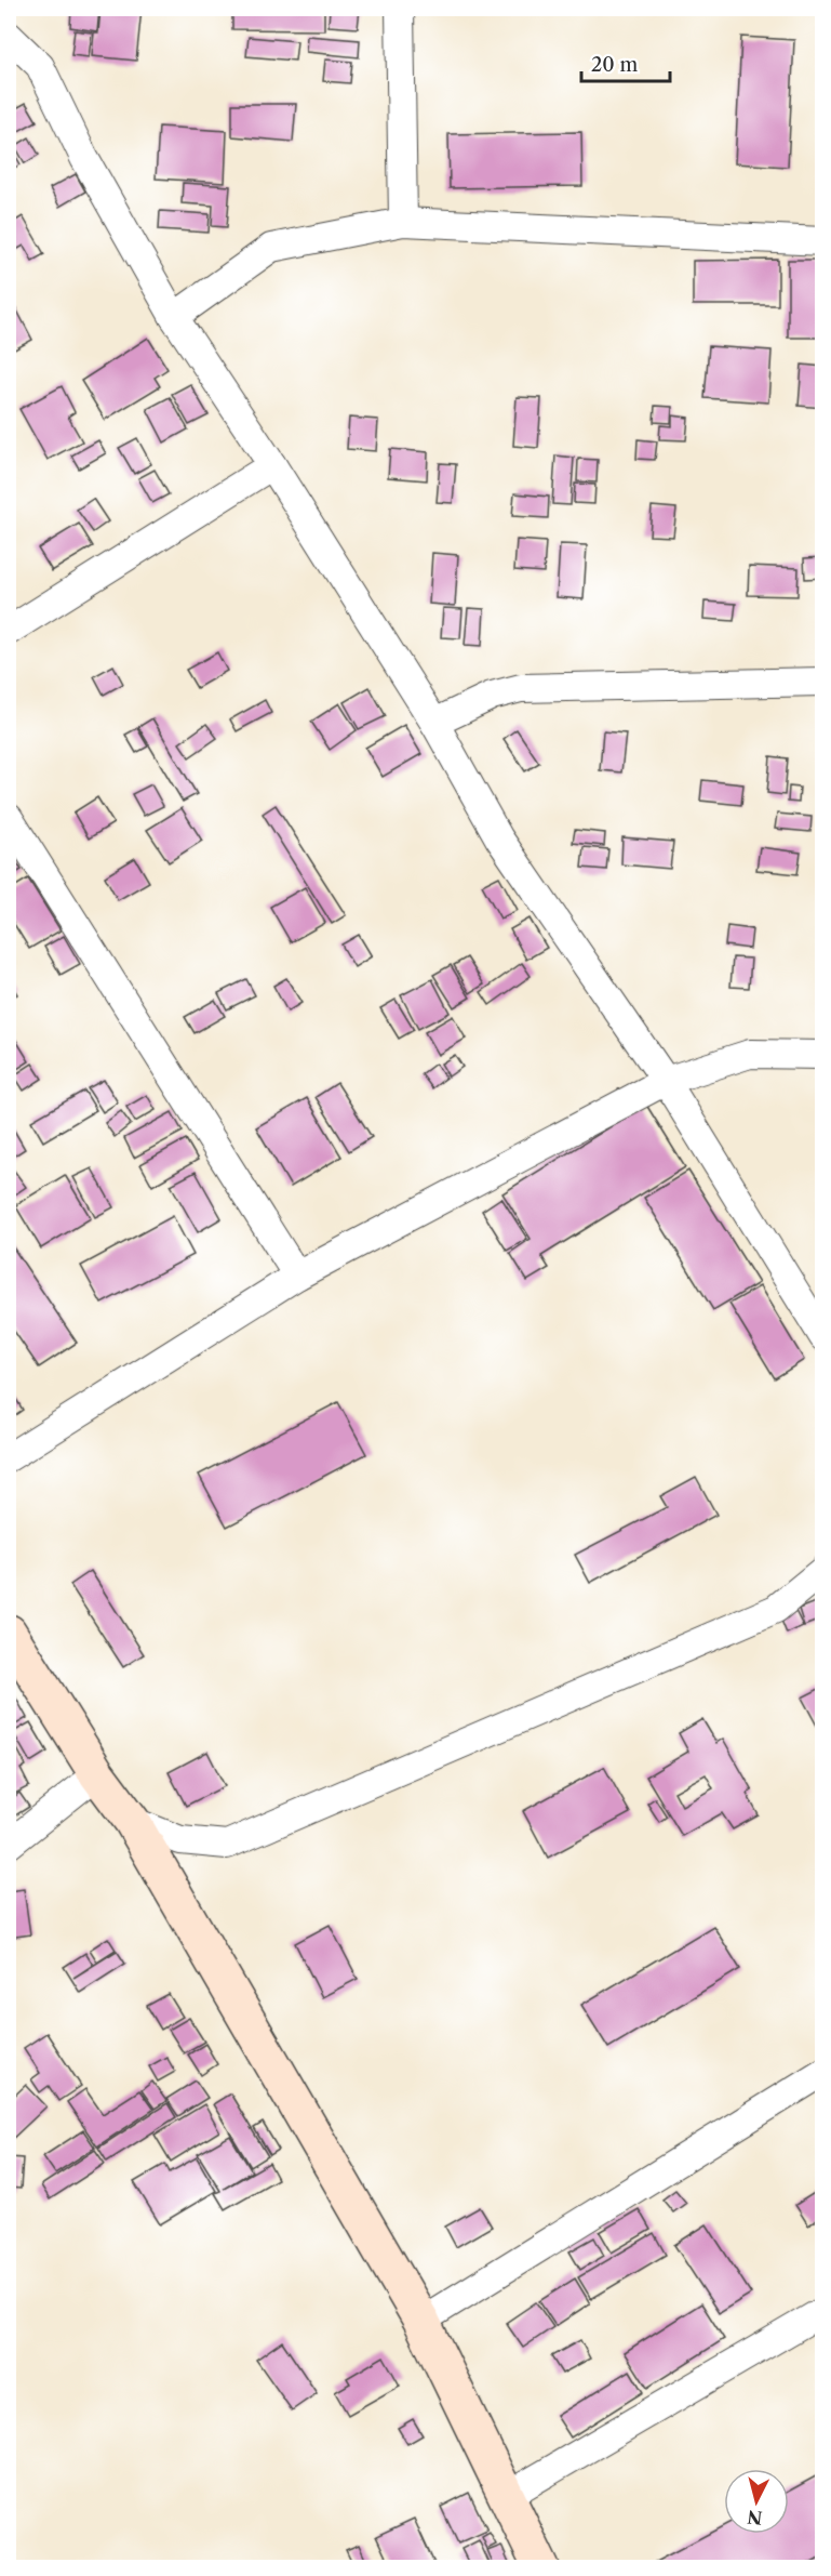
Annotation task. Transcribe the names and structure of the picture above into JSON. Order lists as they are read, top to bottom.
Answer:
{
  "scale_bar": "20 m",
  "north": "bottom"
}
